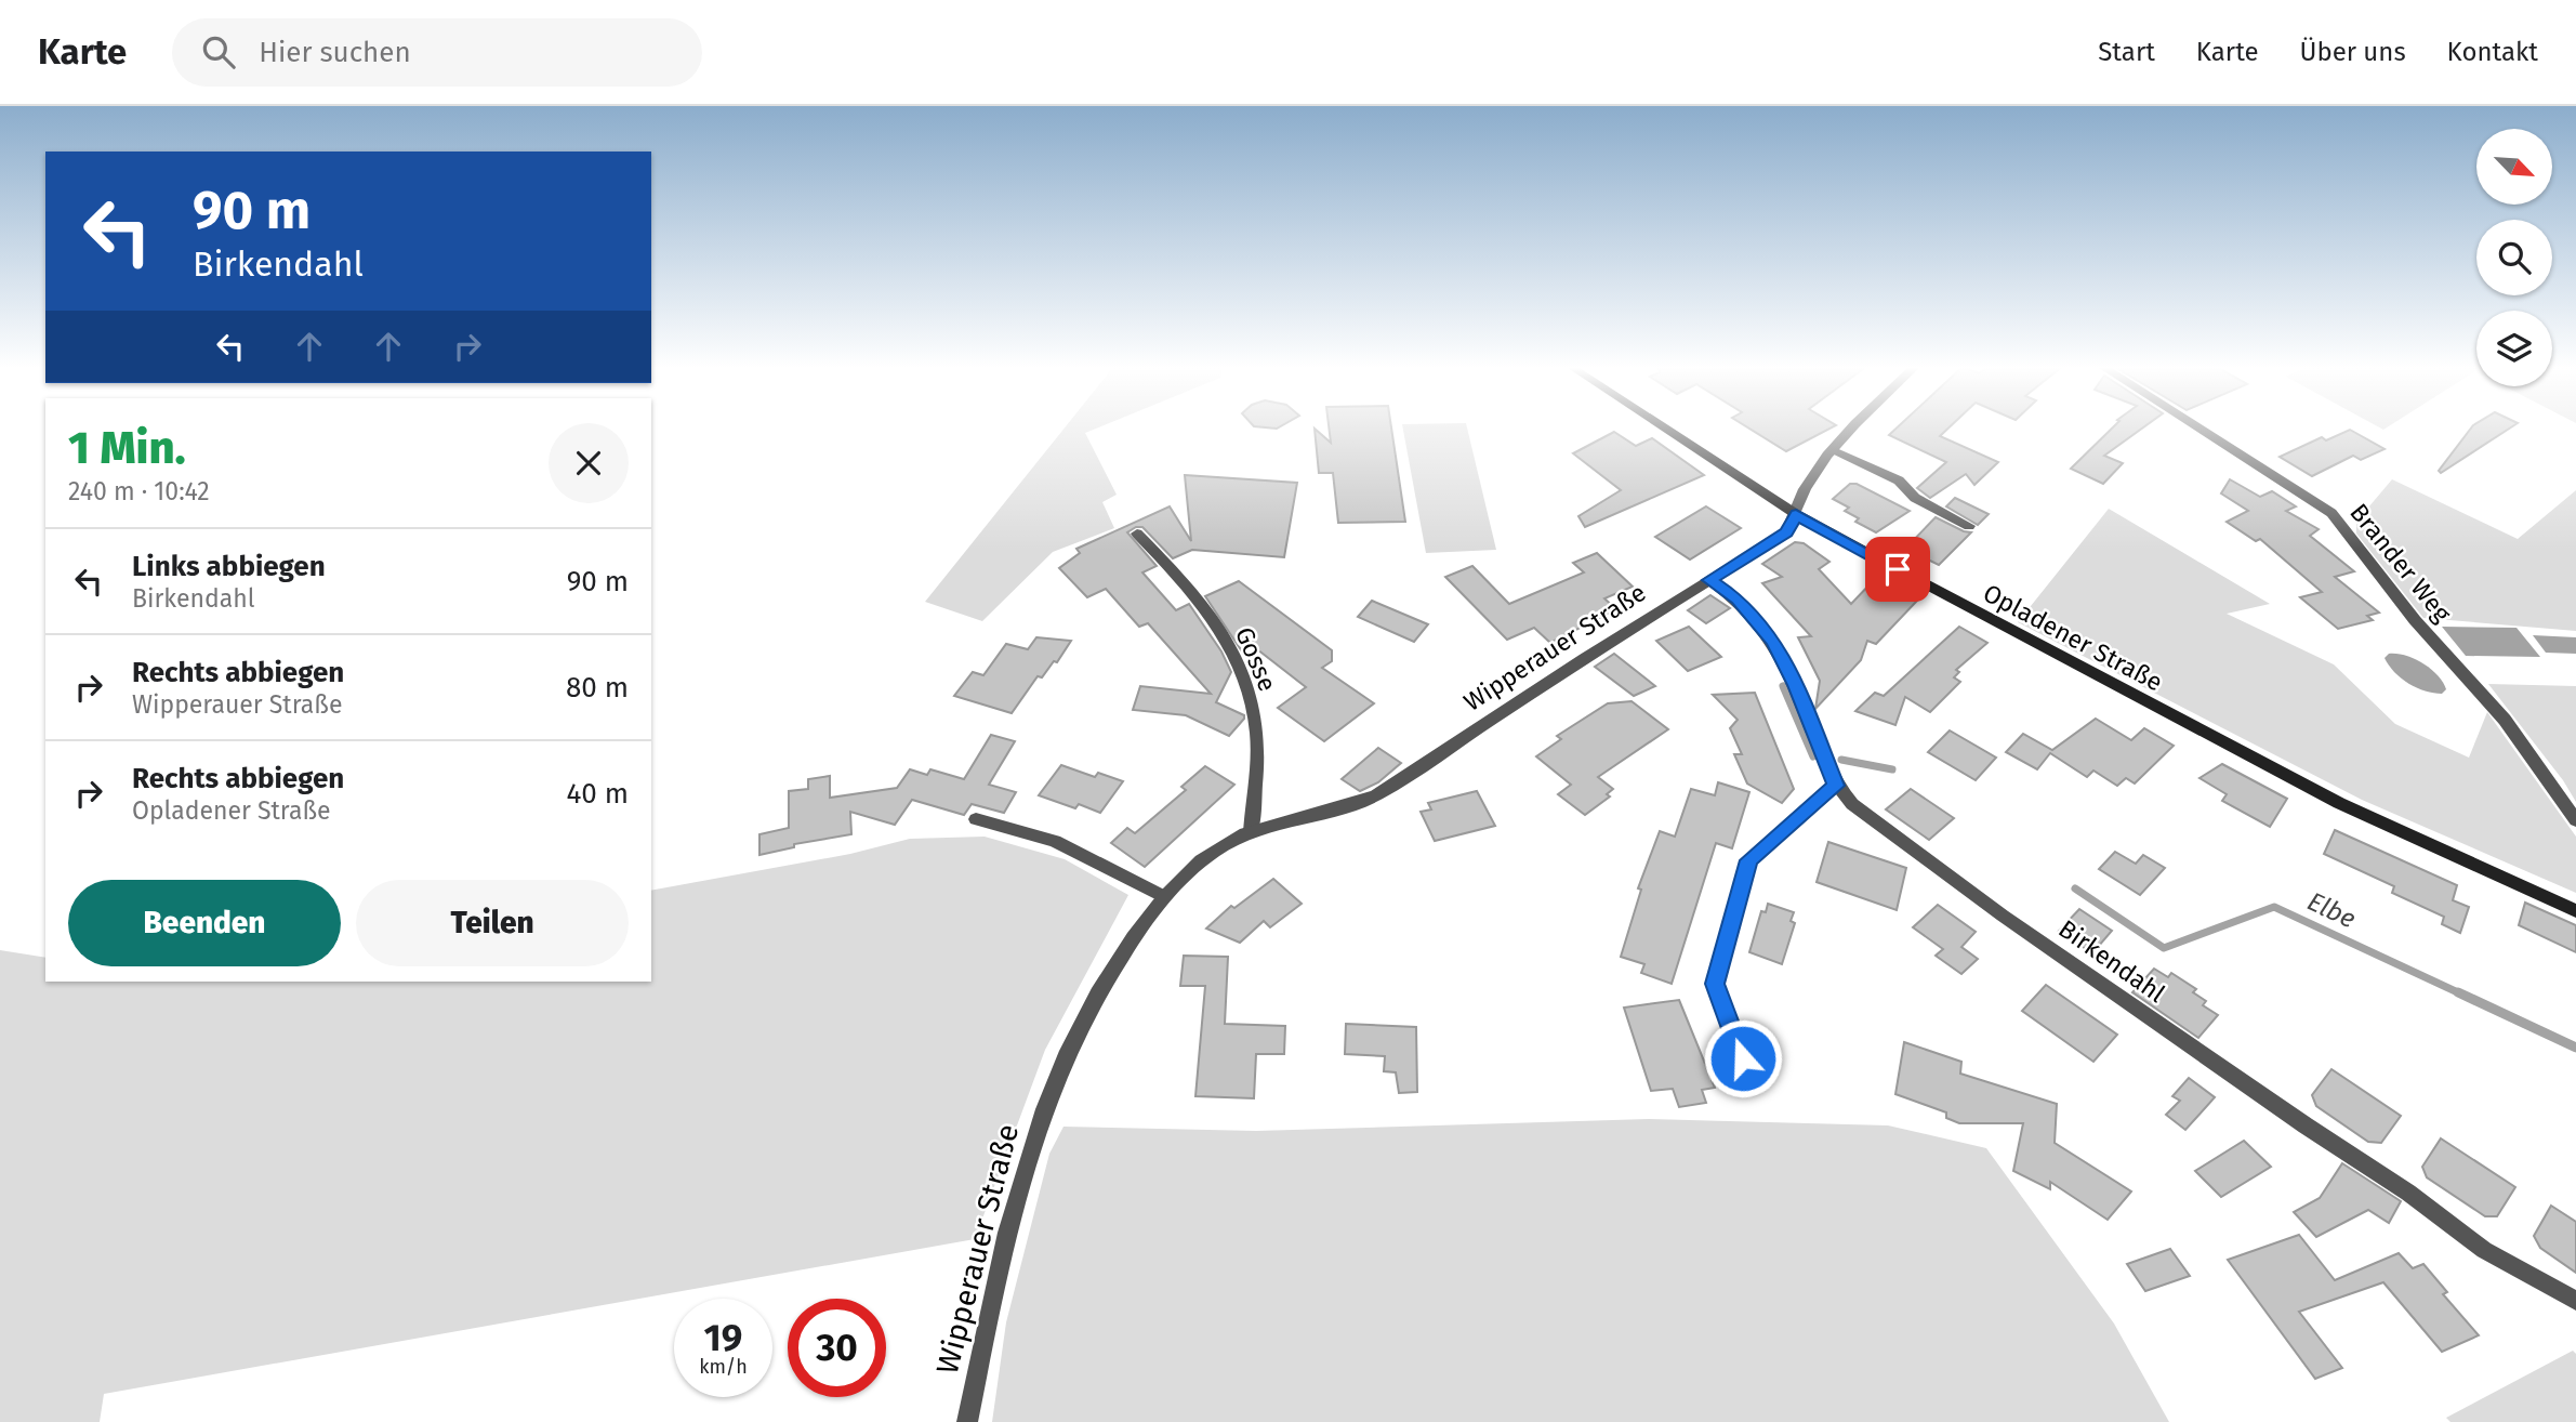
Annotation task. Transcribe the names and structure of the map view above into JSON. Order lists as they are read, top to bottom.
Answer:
{
  "streets": {
    "main road": ["Opladener Straße"],
    "street": [
      "Brander Weg",
      "Wipperauer Straße",
      "Gosse",
      "Birkendahl"
    ]
  },
  "crossings": [
    ["Opladener Straße", "Wipperauer Straße"],
    ["Wipperauer Straße", "Gosse"],
    ["Wipperauer Straße", "Birkendahl"]
  ],
  "water": ["Elbe"],
  "north": "bottom right",
  "page": {
    "header": "Karte",
    "search": "Hier suchen",
    "nav": [
      "Start",
      "Karte",
      "Über uns",
      "Kontakt"
    ],
    "turn": ["90 m", "Birkendahl"],
    "heading": ["1 Min.", "240 m · 10:42"],
    "list": [
      {
        "name": "Links abbiegen",
        "note": "Birkendahl",
        "value": "90 m"
      },
      {
        "name": "Rechts abbiegen",
        "note": "Wipperauer Straße",
        "value": "80 m"
      },
      {
        "name": "Rechts abbiegen",
        "note": "Opladener Straße",
        "value": "40 m"
      }
    ],
    "buttons": ["Beenden", "Teilen"],
    "speed": "19 km/h",
    "limit": "30"
  }
}
